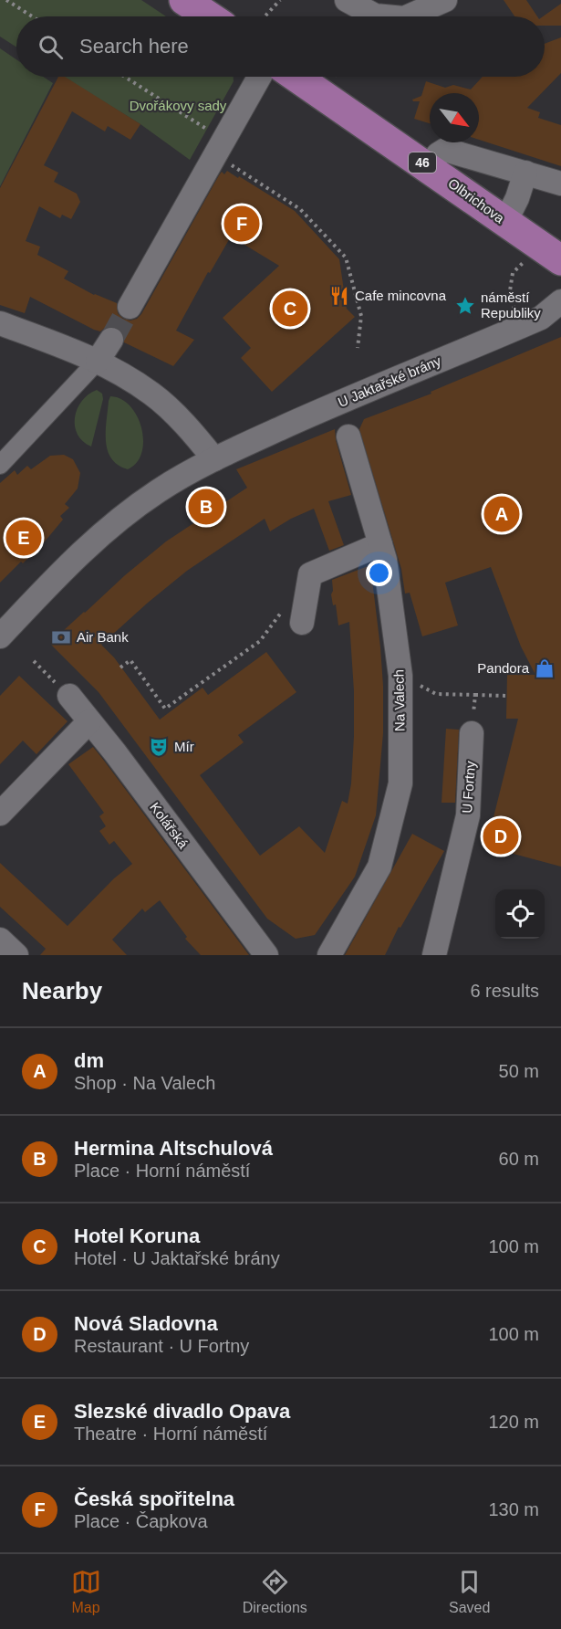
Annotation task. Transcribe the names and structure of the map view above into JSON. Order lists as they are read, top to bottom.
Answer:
{
  "streets": {
    "main road": ["46", "Olbrichova"],
    "street": [
      "U Jaktařské brány",
      "Na Valech",
      "U Fortny",
      "Kolářská"
    ]
  },
  "parks": ["Dvořákovy sady"],
  "places": {
    "restaurant": ["Cafe mincovna"],
    "place": ["náměstí Republiky"],
    "bank": ["Air Bank"],
    "shop": ["Pandora"],
    "theatre": ["Mír"]
  },
  "north": "bottom right",
  "page": {
    "search": "Search here",
    "pins": [
      "F",
      "C",
      "B",
      "A",
      "E",
      "D"
    ],
    "heading": ["Nearby", "6 results"],
    "list": [
      {
        "mark": "A",
        "name": "dm",
        "note": "Shop · Na Valech",
        "value": "50 m"
      },
      {
        "mark": "B",
        "name": "Hermina Altschulová",
        "note": "Place · Horní náměstí",
        "value": "60 m"
      },
      {
        "mark": "C",
        "name": "Hotel Koruna",
        "note": "Hotel · U Jaktařské brány",
        "value": "100 m"
      },
      {
        "mark": "D",
        "name": "Nová Sladovna",
        "note": "Restaurant · U Fortny",
        "value": "100 m"
      },
      {
        "mark": "E",
        "name": "Slezské divadlo Opava",
        "note": "Theatre · Horní náměstí",
        "value": "120 m"
      },
      {
        "mark": "F",
        "name": "Česká spořitelna",
        "note": "Place · Čapkova",
        "value": "130 m"
      }
    ],
    "nav": ["Map", "Directions", "Saved"]
  }
}
